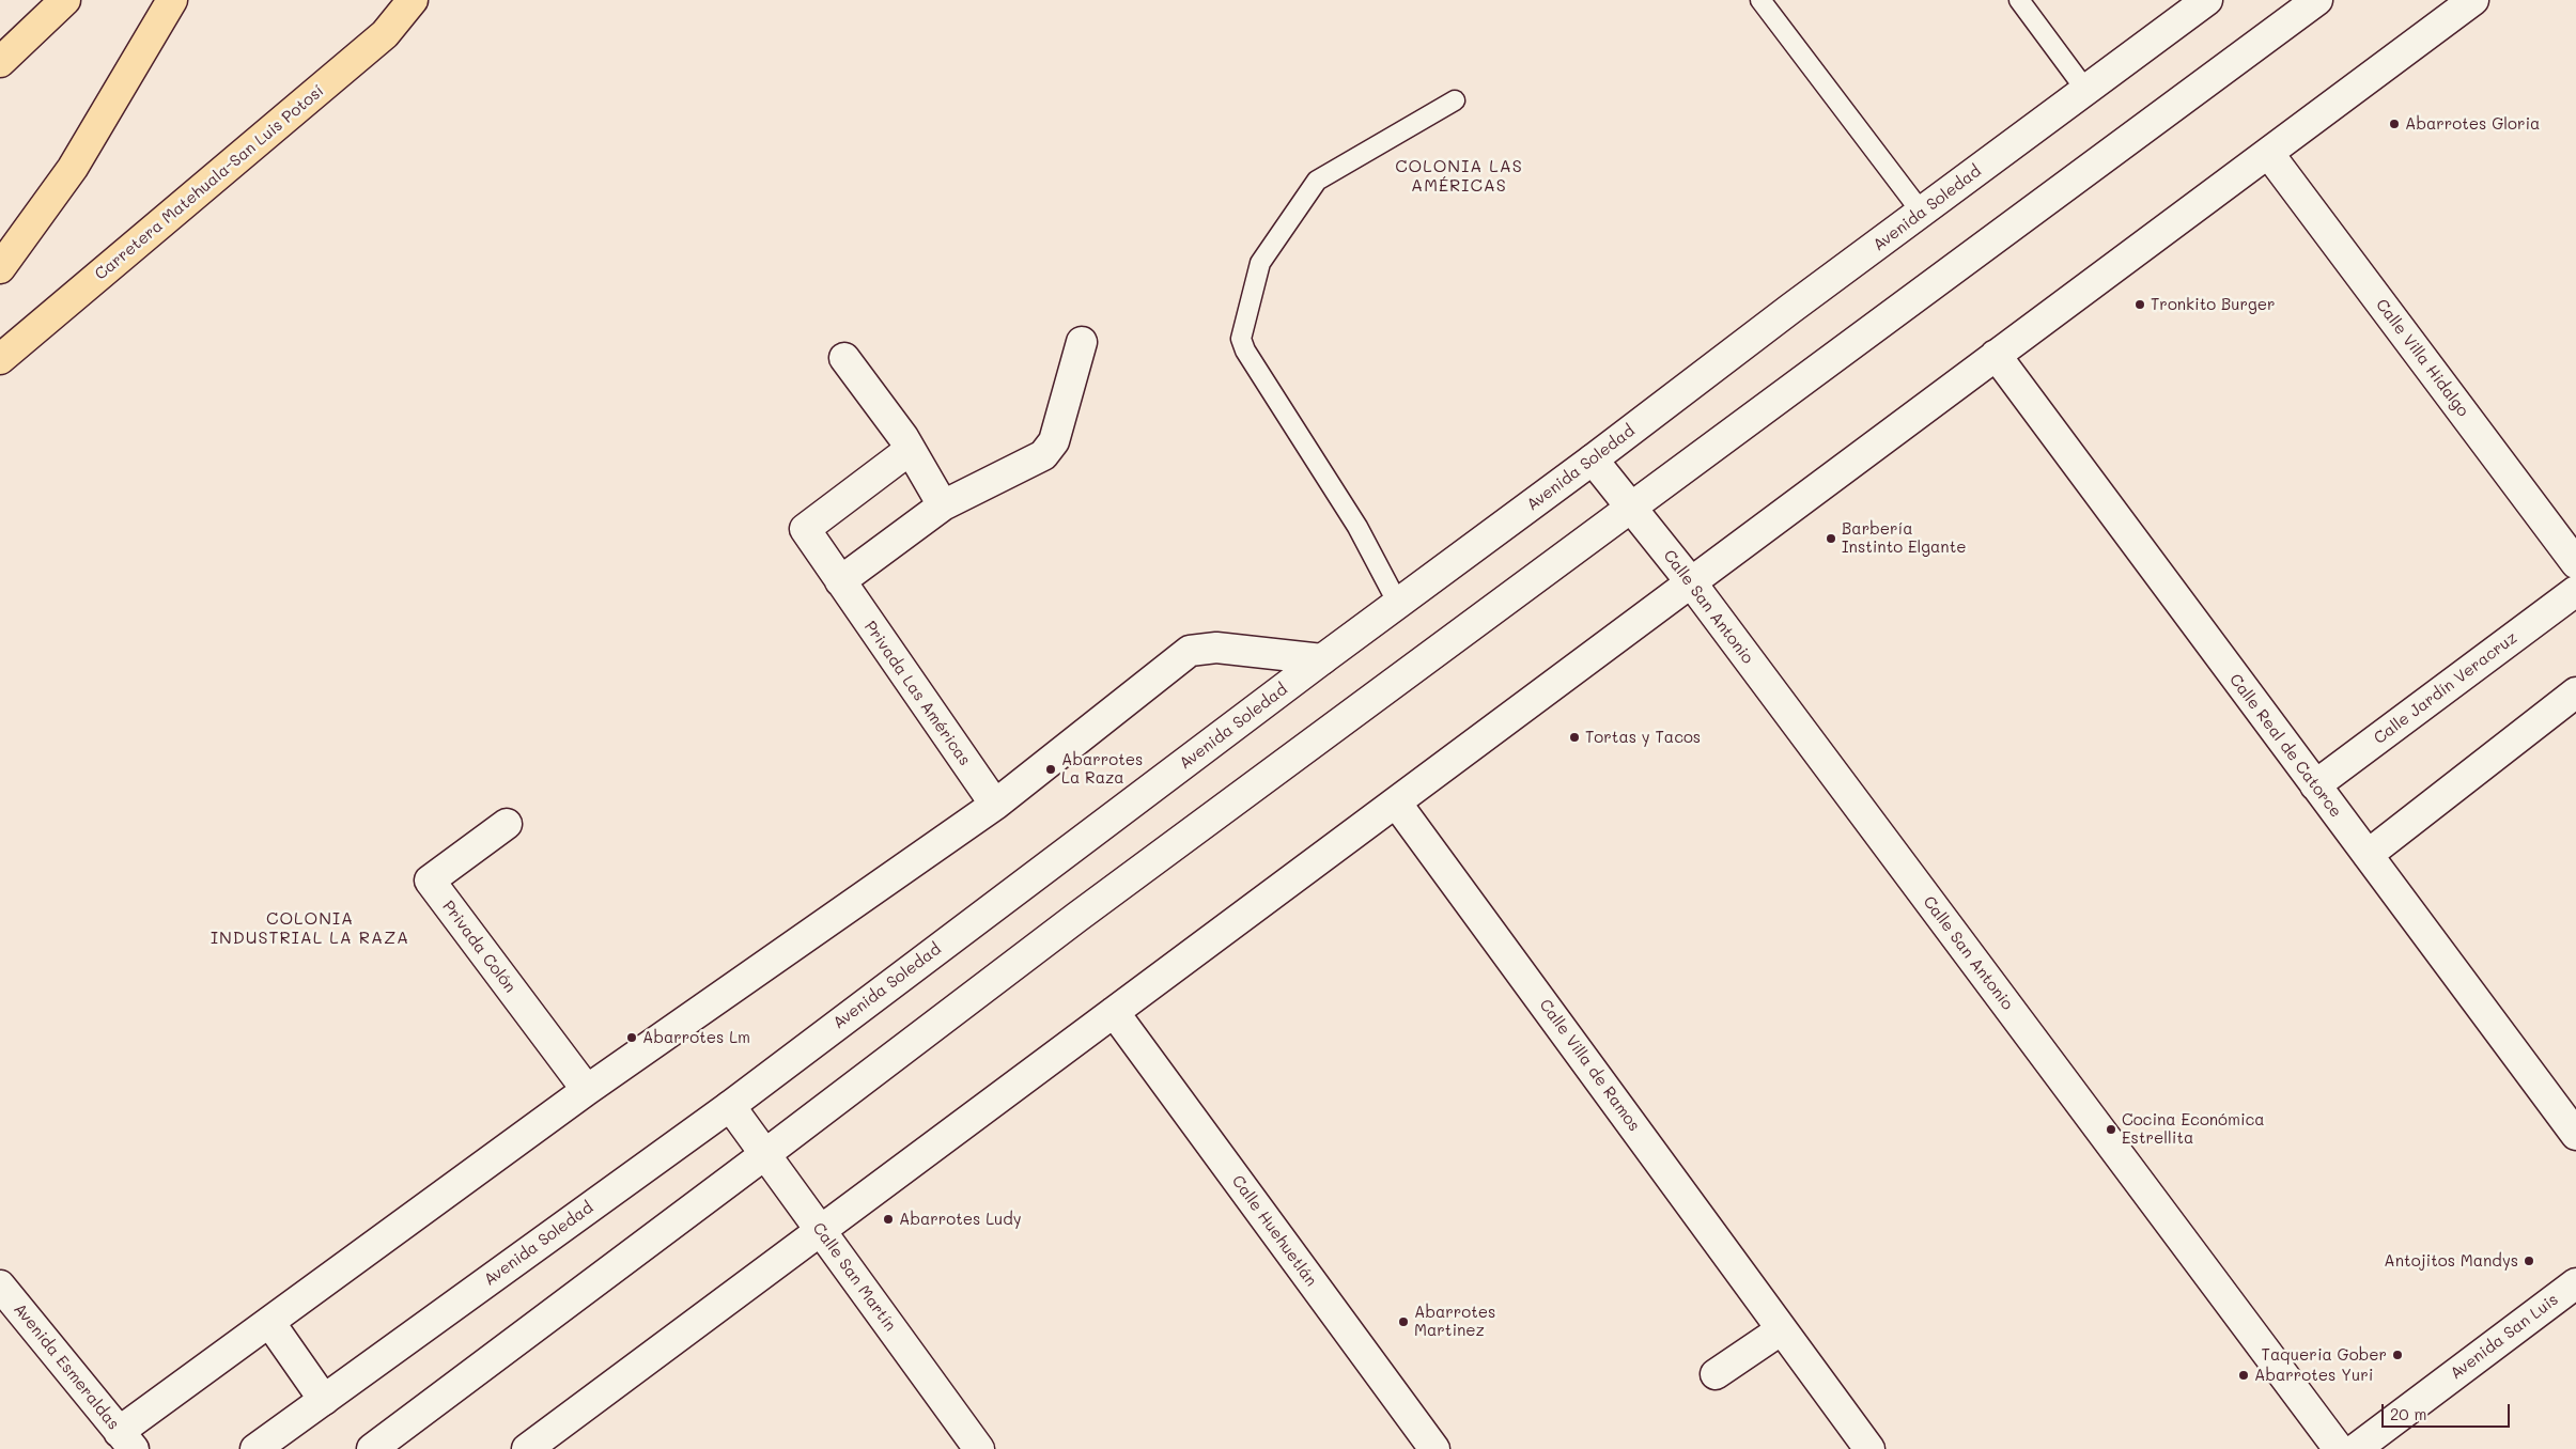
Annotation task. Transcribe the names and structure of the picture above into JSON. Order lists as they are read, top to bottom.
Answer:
{
  "streets": {
    "main road": ["Carretera Matehuala-San Luis Potosí"],
    "street": [
      "Avenida Soledad",
      "Calle Villa Hidalgo",
      "Calle San Antonio",
      "Calle Jardín Veracruz",
      "Privada Las Américas",
      "Calle Real de Catorce",
      "Privada Colón",
      "Calle Villa de Ramos",
      "Calle Huehuetlán",
      "Calle San Martín",
      "Avenida San Luis",
      "Avenida Esmeraldas"
    ]
  },
  "crossings": [
    ["Avenida Soledad", "Calle San Antonio"],
    ["Avenida Soledad", "Calle San Martín"],
    ["Calle Jardín Veracruz", "Calle Real de Catorce"]
  ],
  "districts": ["COLONIA LAS AMÉRICAS", "COLONIA INDUSTRIAL LA RAZA"],
  "places": [
    "Abarrotes Gloria",
    "Tronkito Burger",
    "Barbería Instinto Elgante",
    "Tortas y Tacos",
    "Abarrotes La Raza",
    "Abarrotes Lm",
    "Cocina Económica Estrellita",
    "Abarrotes Ludy",
    "Antojitos Mandys",
    "Abarrotes Martinez",
    "Taqueria Gober",
    "Abarrotes Yuri"
  ],
  "scale_bar": "20 m"
}
